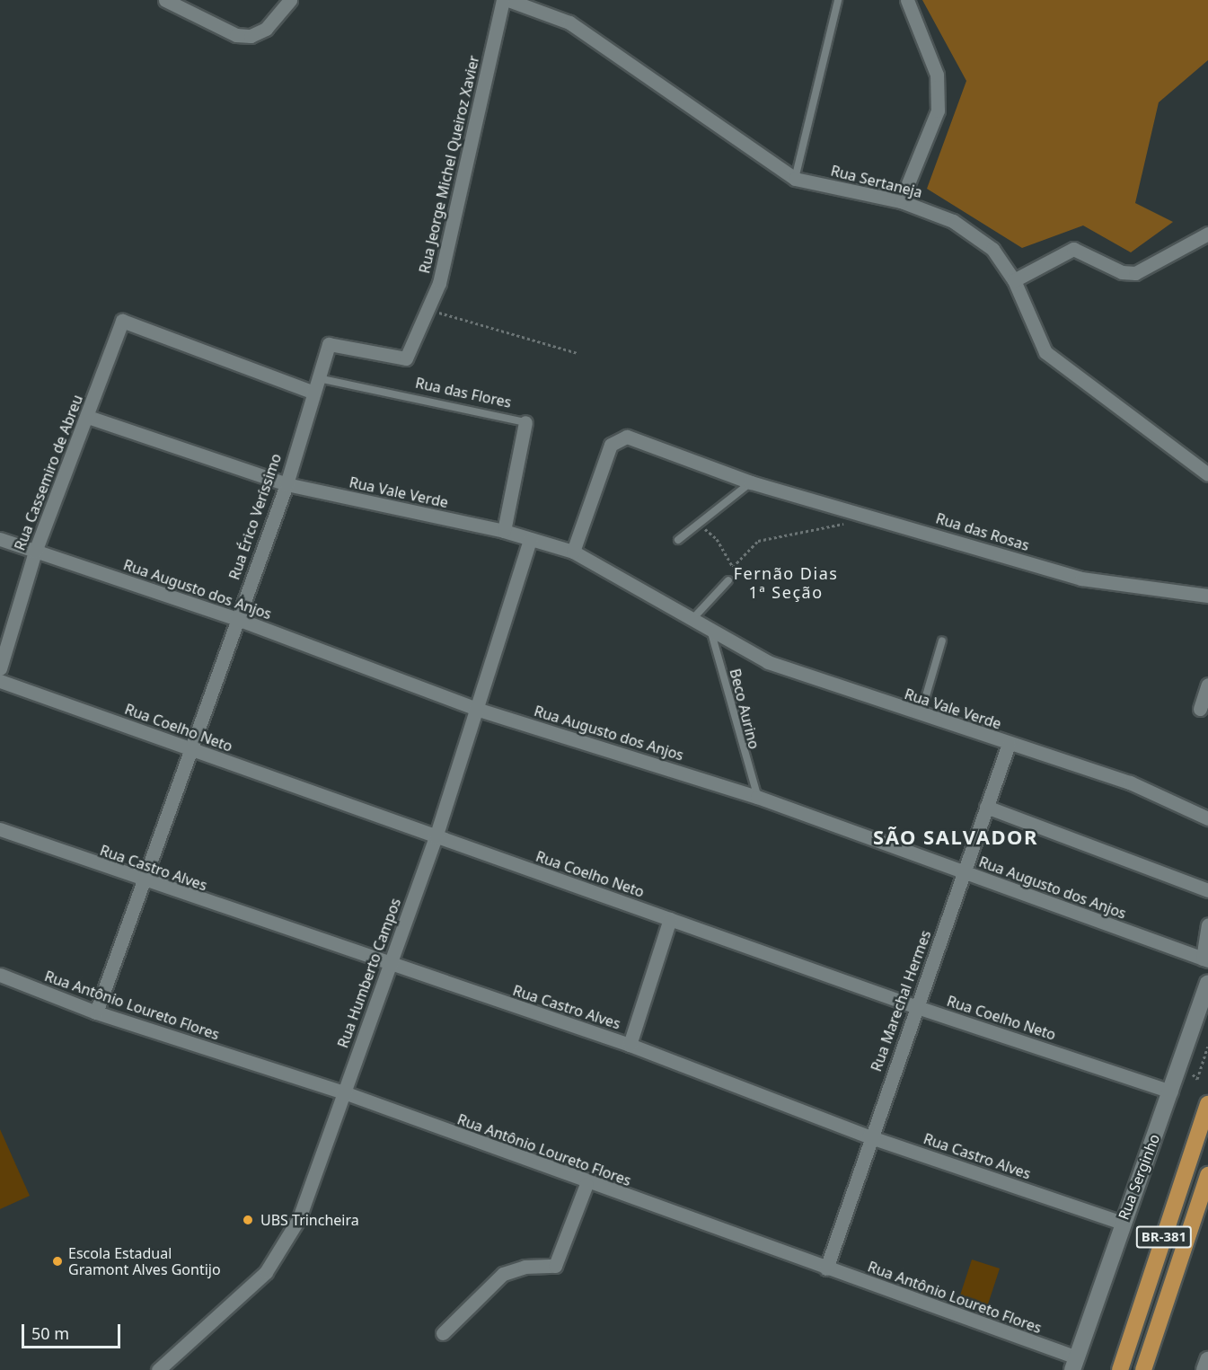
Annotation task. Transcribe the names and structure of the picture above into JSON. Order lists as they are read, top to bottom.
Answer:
{
  "streets": {
    "highway": ["BR-381"],
    "street": [
      "Rua Jeorge Michel Queiroz Xavier",
      "Rua Sertaneja",
      "Rua das Flores",
      "Rua Cassemiro de Abreu",
      "Rua Vale Verde",
      "Rua Érico Veríssimo",
      "Rua das Rosas",
      "Rua Augusto dos Anjos",
      "Rua Coelho Neto",
      "Rua Castro Alves",
      "Rua Humberto Campos",
      "Rua Marechal Hermes",
      "Rua Antônio Loureto Flores",
      "Rua Serginho"
    ],
    "lane": ["Beco Aurino"]
  },
  "crossings": [
    ["Rua Jeorge Michel Queiroz Xavier", "Rua Érico Veríssimo"],
    ["Rua das Flores", "Rua Vale Verde"],
    ["Rua das Flores", "Rua Érico Veríssimo"],
    ["Rua Cassemiro de Abreu", "Rua Vale Verde"],
    ["Rua Cassemiro de Abreu", "Rua Érico Veríssimo"],
    ["Rua Cassemiro de Abreu", "Rua Augusto dos Anjos"],
    ["Rua Vale Verde", "Rua Érico Veríssimo"],
    ["Rua Vale Verde", "Rua das Rosas"],
    ["Rua Vale Verde", "Beco Aurino"],
    ["Rua Vale Verde", "Rua Humberto Campos"],
    ["Rua Vale Verde", "Rua Marechal Hermes"],
    ["Rua Érico Veríssimo", "Rua Augusto dos Anjos"],
    ["Rua Érico Veríssimo", "Rua Coelho Neto"],
    ["Rua Érico Veríssimo", "Rua Castro Alves"],
    ["Rua Érico Veríssimo", "Rua Antônio Loureto Flores"],
    ["Rua Augusto dos Anjos", "Beco Aurino"],
    ["Rua Augusto dos Anjos", "Rua Humberto Campos"],
    ["Rua Augusto dos Anjos", "Rua Marechal Hermes"],
    ["Rua Coelho Neto", "Rua Humberto Campos"],
    ["Rua Coelho Neto", "Rua Marechal Hermes"],
    ["Rua Coelho Neto", "Rua Serginho"],
    ["Rua Castro Alves", "Rua Humberto Campos"],
    ["Rua Castro Alves", "Rua Marechal Hermes"],
    ["Rua Castro Alves", "Rua Serginho"],
    ["Rua Humberto Campos", "Rua Antônio Loureto Flores"],
    ["Rua Marechal Hermes", "Rua Antônio Loureto Flores"],
    ["Rua Antônio Loureto Flores", "Rua Serginho"]
  ],
  "districts": ["Fernão Dias 1ª Seção", "SÃO SALVADOR"],
  "places": ["UBS Trincheira", "Escola Estadual Gramont Alves Gontijo"],
  "scale_bar": "50 m"
}
